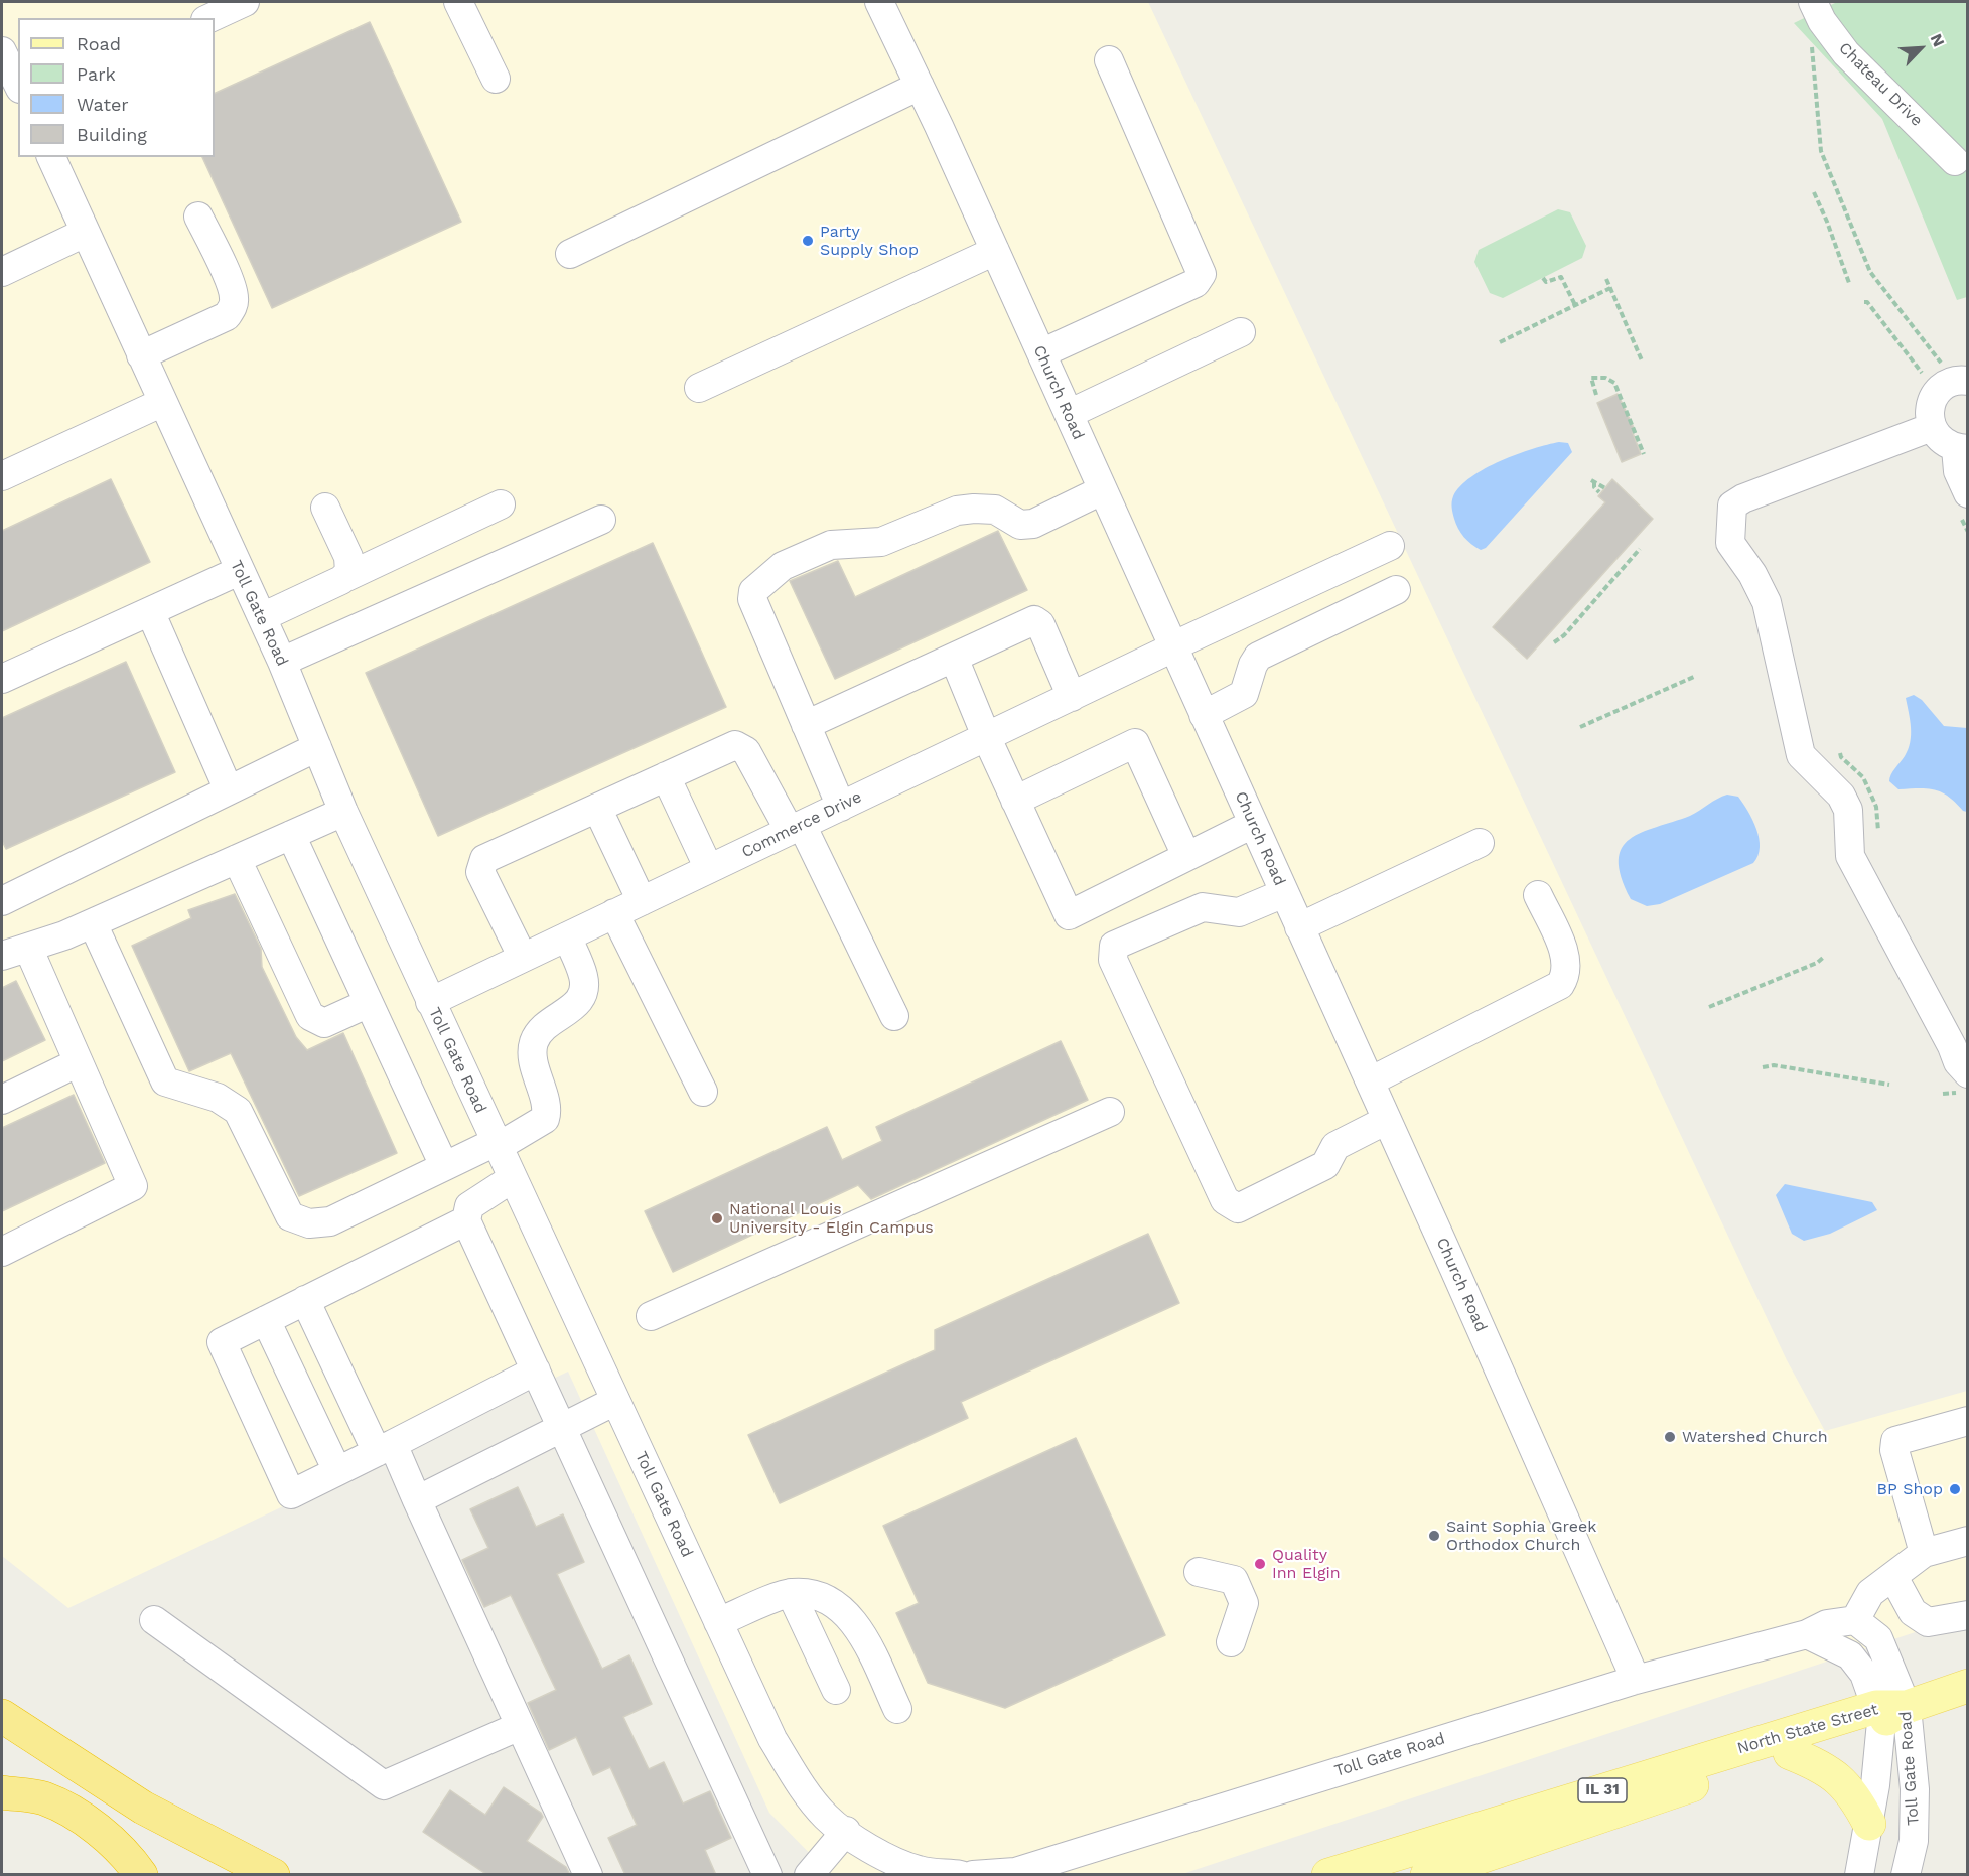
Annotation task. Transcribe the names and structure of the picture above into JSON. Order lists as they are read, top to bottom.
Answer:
{
  "streets": {
    "main road": ["North State Street", "IL 31"],
    "street": [
      "Chateau Drive",
      "Church Road",
      "Toll Gate Road",
      "Commerce Drive"
    ]
  },
  "crossings": [
    ["Church Road", "Toll Gate Road"],
    ["Church Road", "Commerce Drive"],
    ["Toll Gate Road", "Commerce Drive"],
    ["Toll Gate Road", "North State Street"],
    ["Toll Gate Road", "IL 31"],
    ["North State Street", "IL 31"]
  ],
  "places": [
    "Party Supply Shop",
    "National Louis University - Elgin Campus",
    "Watershed Church",
    "BP Shop",
    "Saint Sophia Greek Orthodox Church",
    "Quality Inn Elgin"
  ],
  "legend": [
    "Road",
    "Park",
    "Water",
    "Building"
  ],
  "north": "top right"
}
